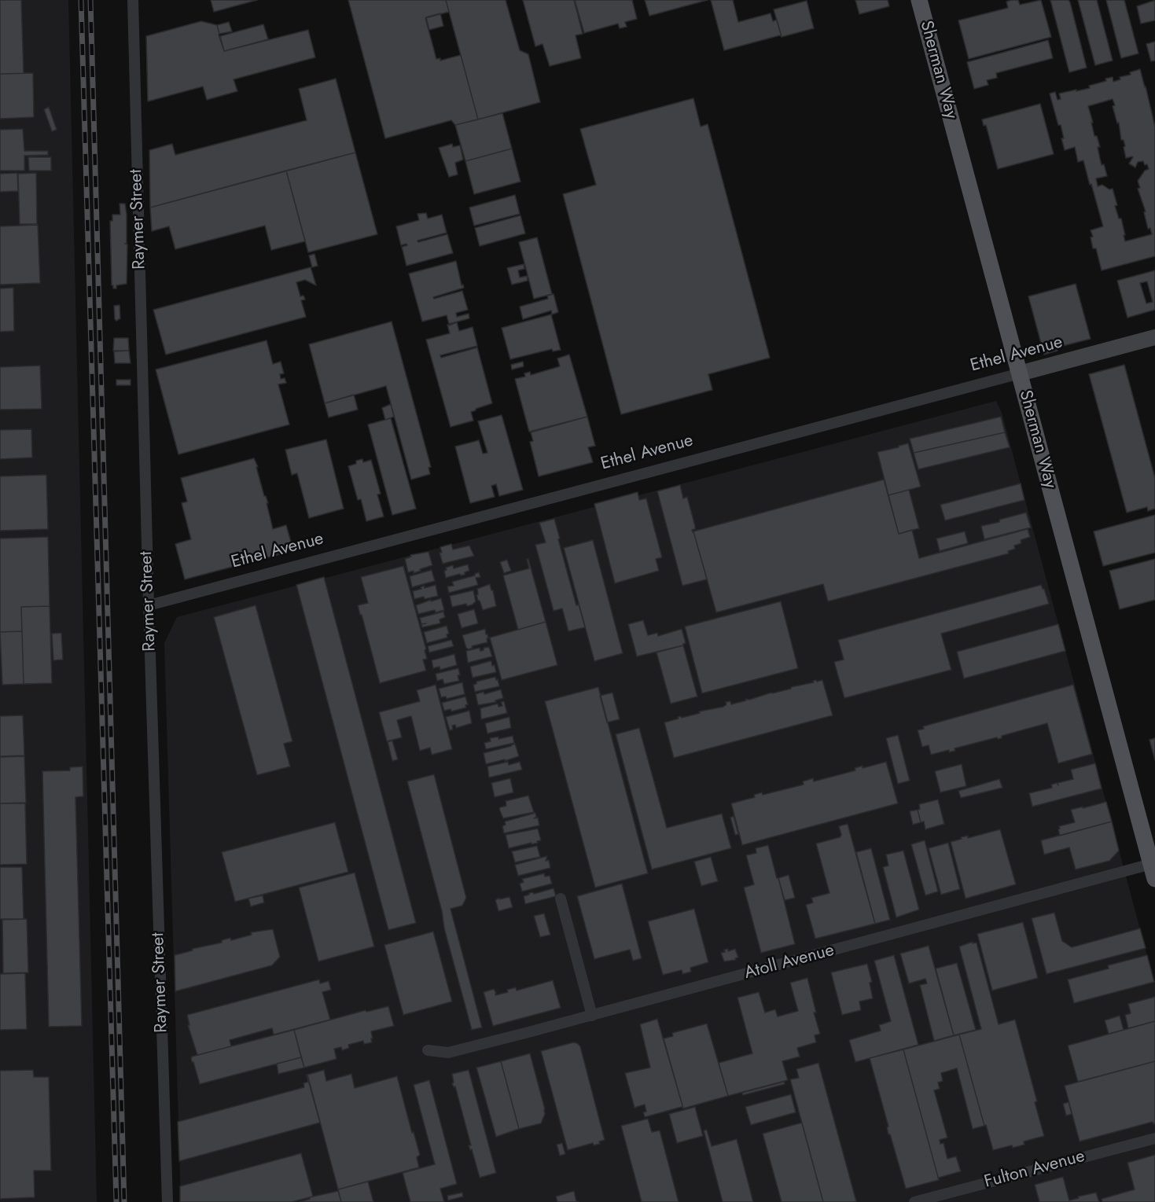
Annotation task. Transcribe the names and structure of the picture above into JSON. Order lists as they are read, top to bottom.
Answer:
{
  "streets": {
    "main road": ["Sherman Way"],
    "street": [
      "Raymer Street",
      "Ethel Avenue",
      "Atoll Avenue",
      "Fulton Avenue"
    ]
  },
  "crossings": [
    ["Sherman Way", "Ethel Avenue"],
    ["Sherman Way", "Atoll Avenue"],
    ["Raymer Street", "Ethel Avenue"]
  ]
}
